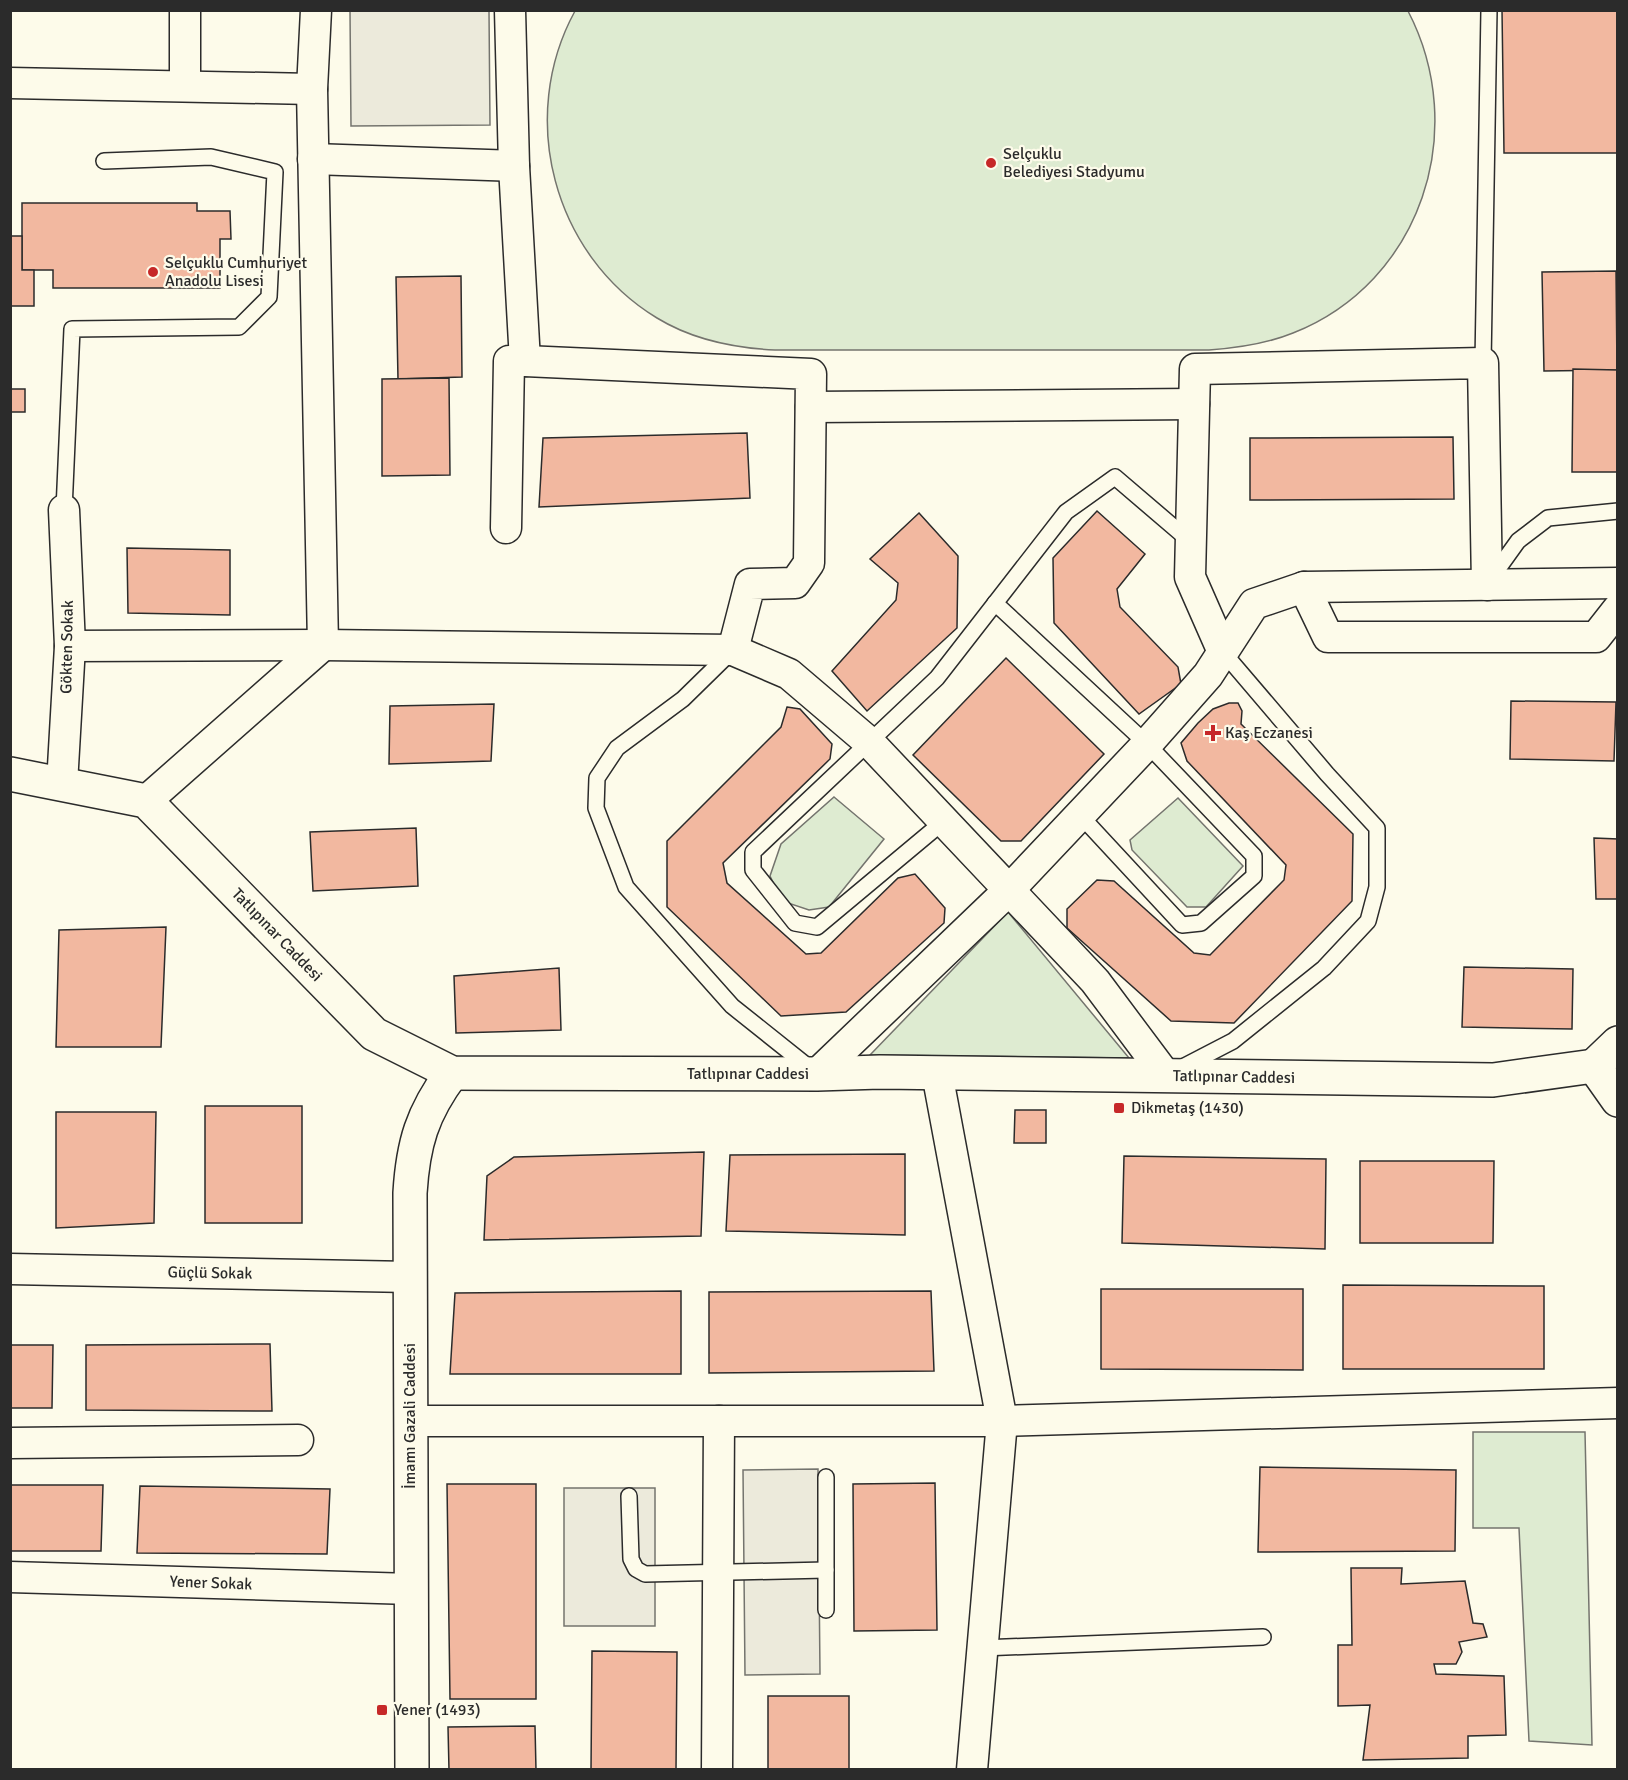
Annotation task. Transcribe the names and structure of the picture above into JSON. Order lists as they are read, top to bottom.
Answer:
{
  "streets": {
    "street": [
      "Gökten Sokak",
      "Tatlıpınar Caddesi",
      "Güçlü Sokak",
      "İmamı Gazali Caddesi",
      "Yener Sokak"
    ]
  },
  "crossings": [
    ["Tatlıpınar Caddesi", "İmamı Gazali Caddesi"],
    ["Güçlü Sokak", "İmamı Gazali Caddesi"],
    ["İmamı Gazali Caddesi", "Yener Sokak"]
  ],
  "places": {
    "other": ["Selçuklu Belediyesi Stadyumu", "Selçuklu Cumhuriyet Anadolu Lisesi"],
    "health": ["Kaş Eczanesi"],
    "transit": ["Dikmetaş (1430)", "Yener (1493)"]
  }
}
